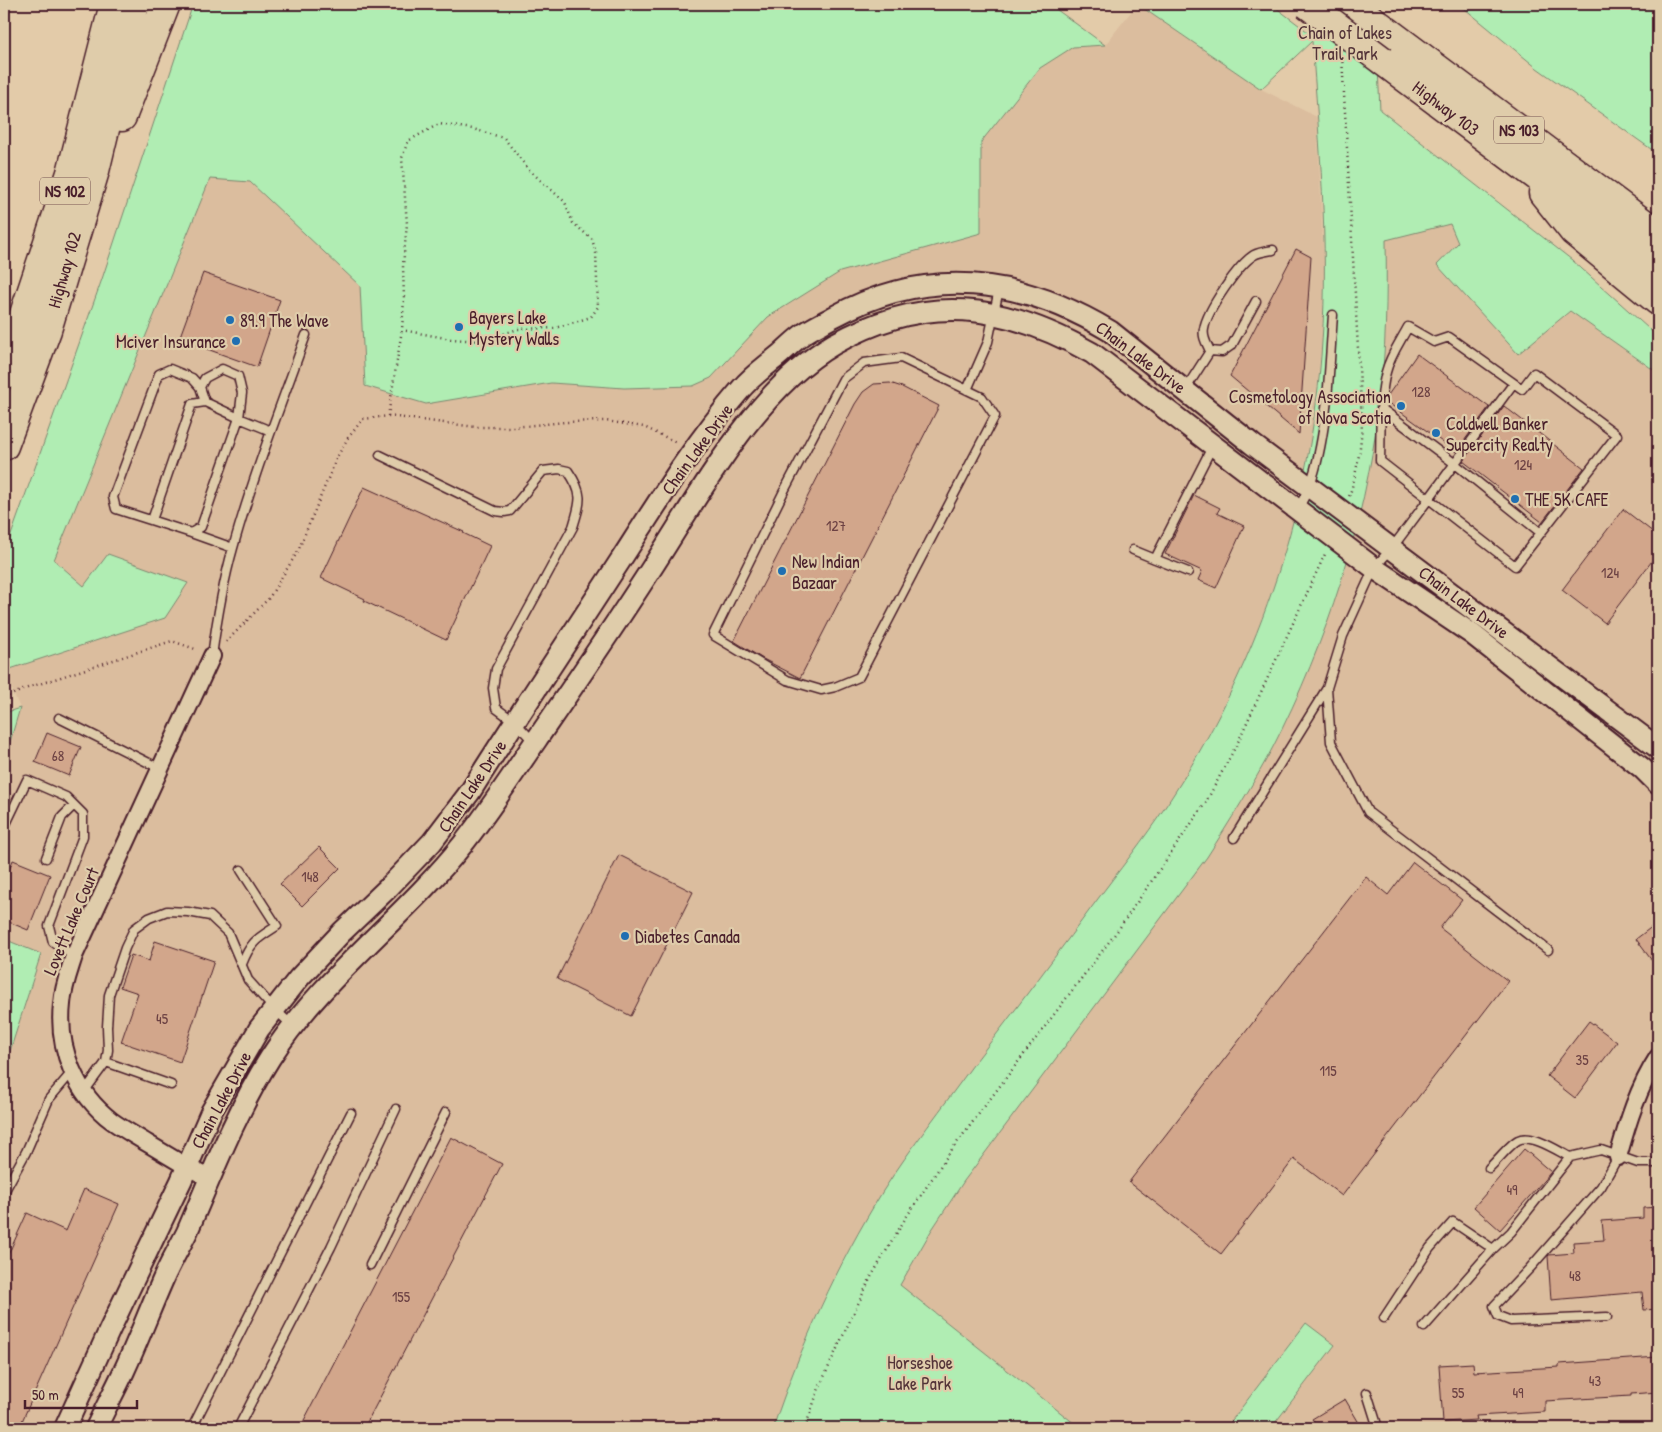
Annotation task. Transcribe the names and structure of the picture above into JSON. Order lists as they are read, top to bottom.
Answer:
{
  "streets": {
    "highway": [
      "Highway 103",
      "NS 103",
      "NS 102",
      "Highway 102"
    ],
    "street": ["Chain Lake Drive", "Lovett Lake Court"]
  },
  "crossings": [
    ["Chain Lake Drive", "Lovett Lake Court"]
  ],
  "parks": ["Chain of Lakes Trail Park", "Horseshoe Lake Park"],
  "places": [
    "89.9 The Wave",
    "Bayers Lake Mystery Walls",
    "Mciver Insurance",
    "Cosmetology Association of Nova Scotia",
    "Coldwell Banker Supercity Realty",
    "THE 5K CAFE",
    "New Indian Bazaar",
    "Diabetes Canada"
  ],
  "house_numbers": [
    "128",
    "124",
    "127",
    "124",
    "68",
    "148",
    "45",
    "35",
    "115",
    "49",
    "48",
    "155",
    "43",
    "55",
    "49"
  ],
  "scale_bar": "50 m"
}
